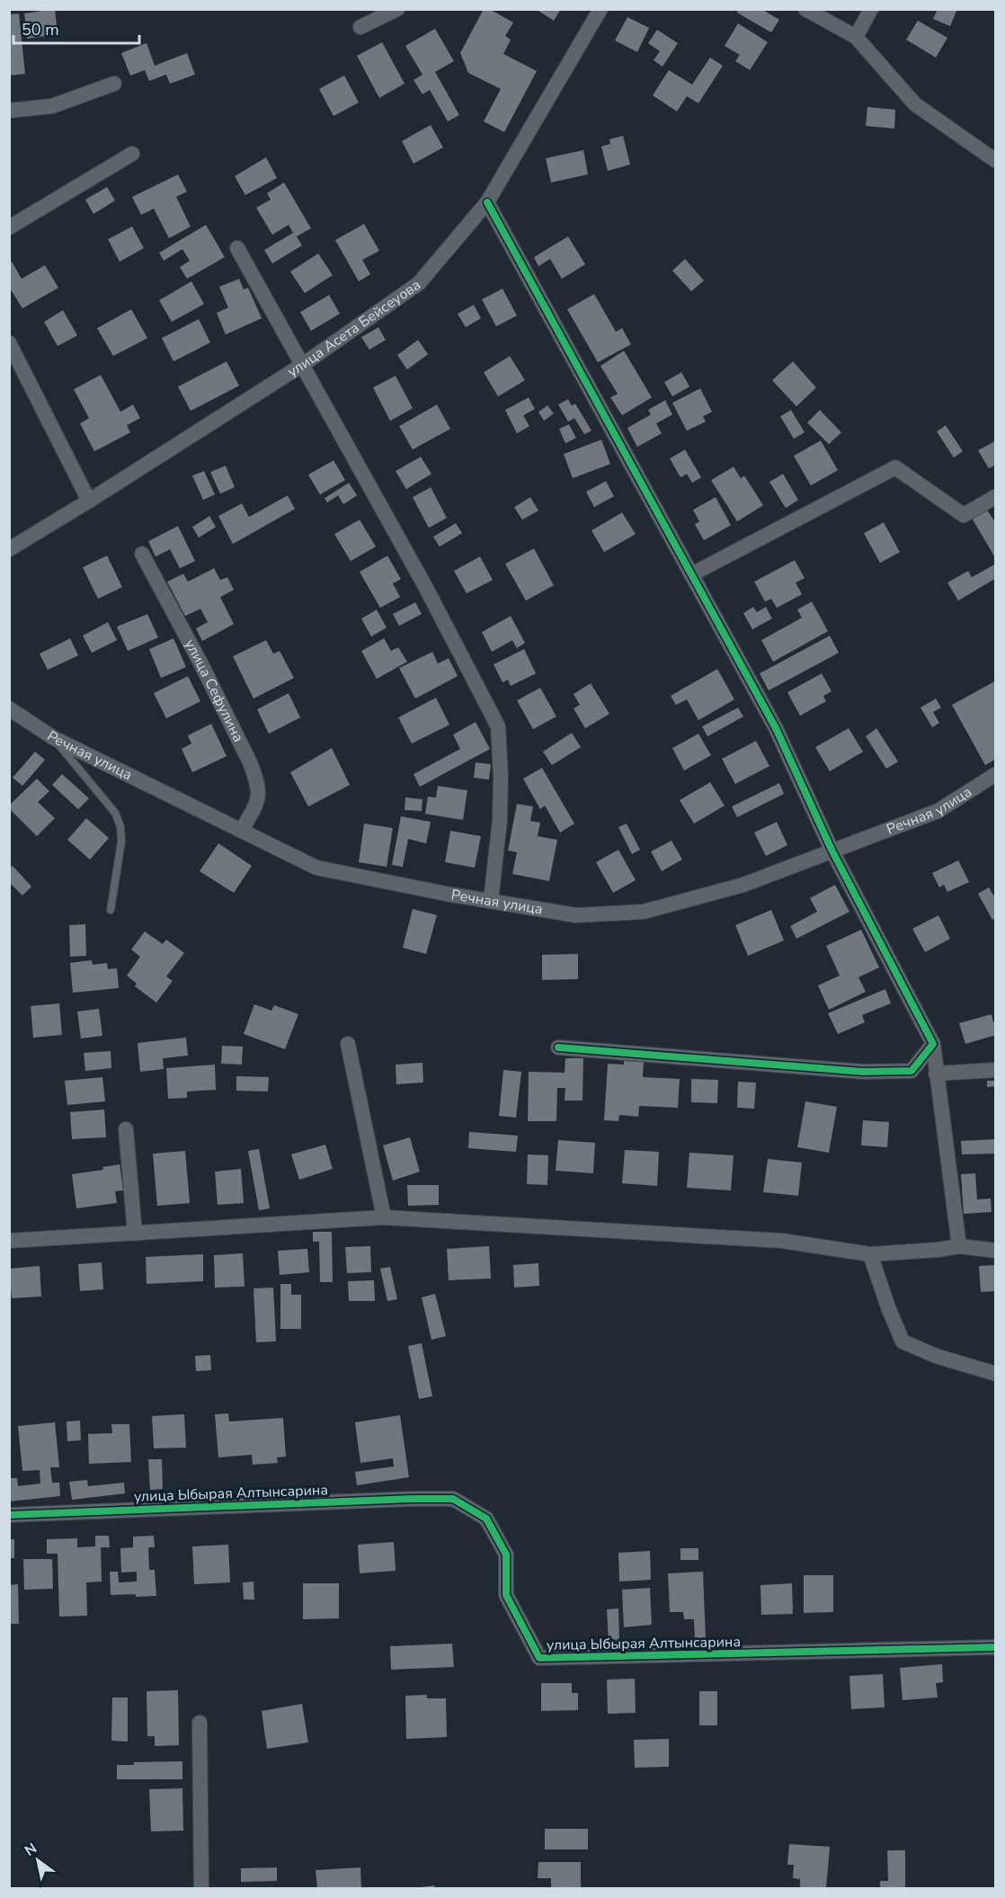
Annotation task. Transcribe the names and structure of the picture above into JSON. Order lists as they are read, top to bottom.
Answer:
{
  "streets": {
    "street": [
      "улица Асета Бейсеуова",
      "улица Сефулина",
      "Речная улица",
      "улица Ыбырая Алтынсарина"
    ]
  },
  "crossings": [
    ["улица Сефулина", "Речная улица"]
  ],
  "scale_bar": "50 m",
  "north": "top left"
}
